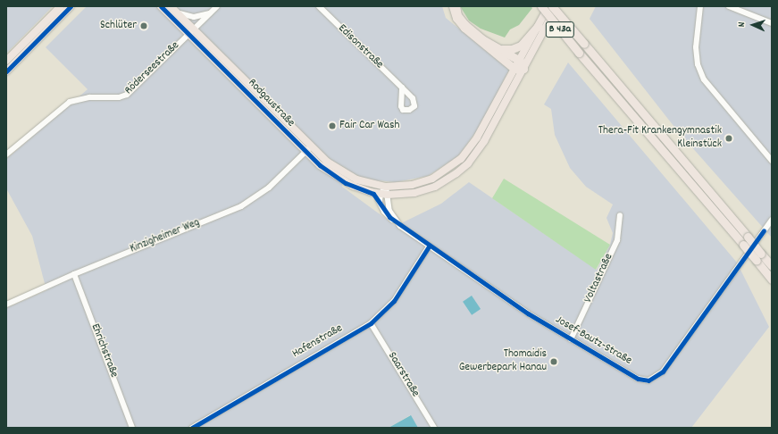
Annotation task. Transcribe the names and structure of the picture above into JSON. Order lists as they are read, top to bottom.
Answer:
{
  "streets": {
    "highway": ["B 43a"],
    "main road": ["Rodgaustraße"],
    "street": [
      "Edisonstraße",
      "Röderseestraße",
      "Kinzigheimer Weg",
      "Voltastraße",
      "Josef-Bautz-Straße",
      "Hafenstraße",
      "Ehrichstraße",
      "Saarstraße"
    ]
  },
  "crossings": [
    ["Röderseestraße", "Rodgaustraße"],
    ["Rodgaustraße", "Kinzigheimer Weg"],
    ["Rodgaustraße", "Josef-Bautz-Straße"],
    ["Kinzigheimer Weg", "Ehrichstraße"],
    ["Voltastraße", "Josef-Bautz-Straße"],
    ["Josef-Bautz-Straße", "Hafenstraße"],
    ["Hafenstraße", "Saarstraße"]
  ],
  "places": [
    "Schlüter",
    "Fair Car Wash",
    "Thera-Fit Krankengymnastik Kleinstück",
    "Thomaidis Gewerbepark Hanau"
  ],
  "north": "left"
}
